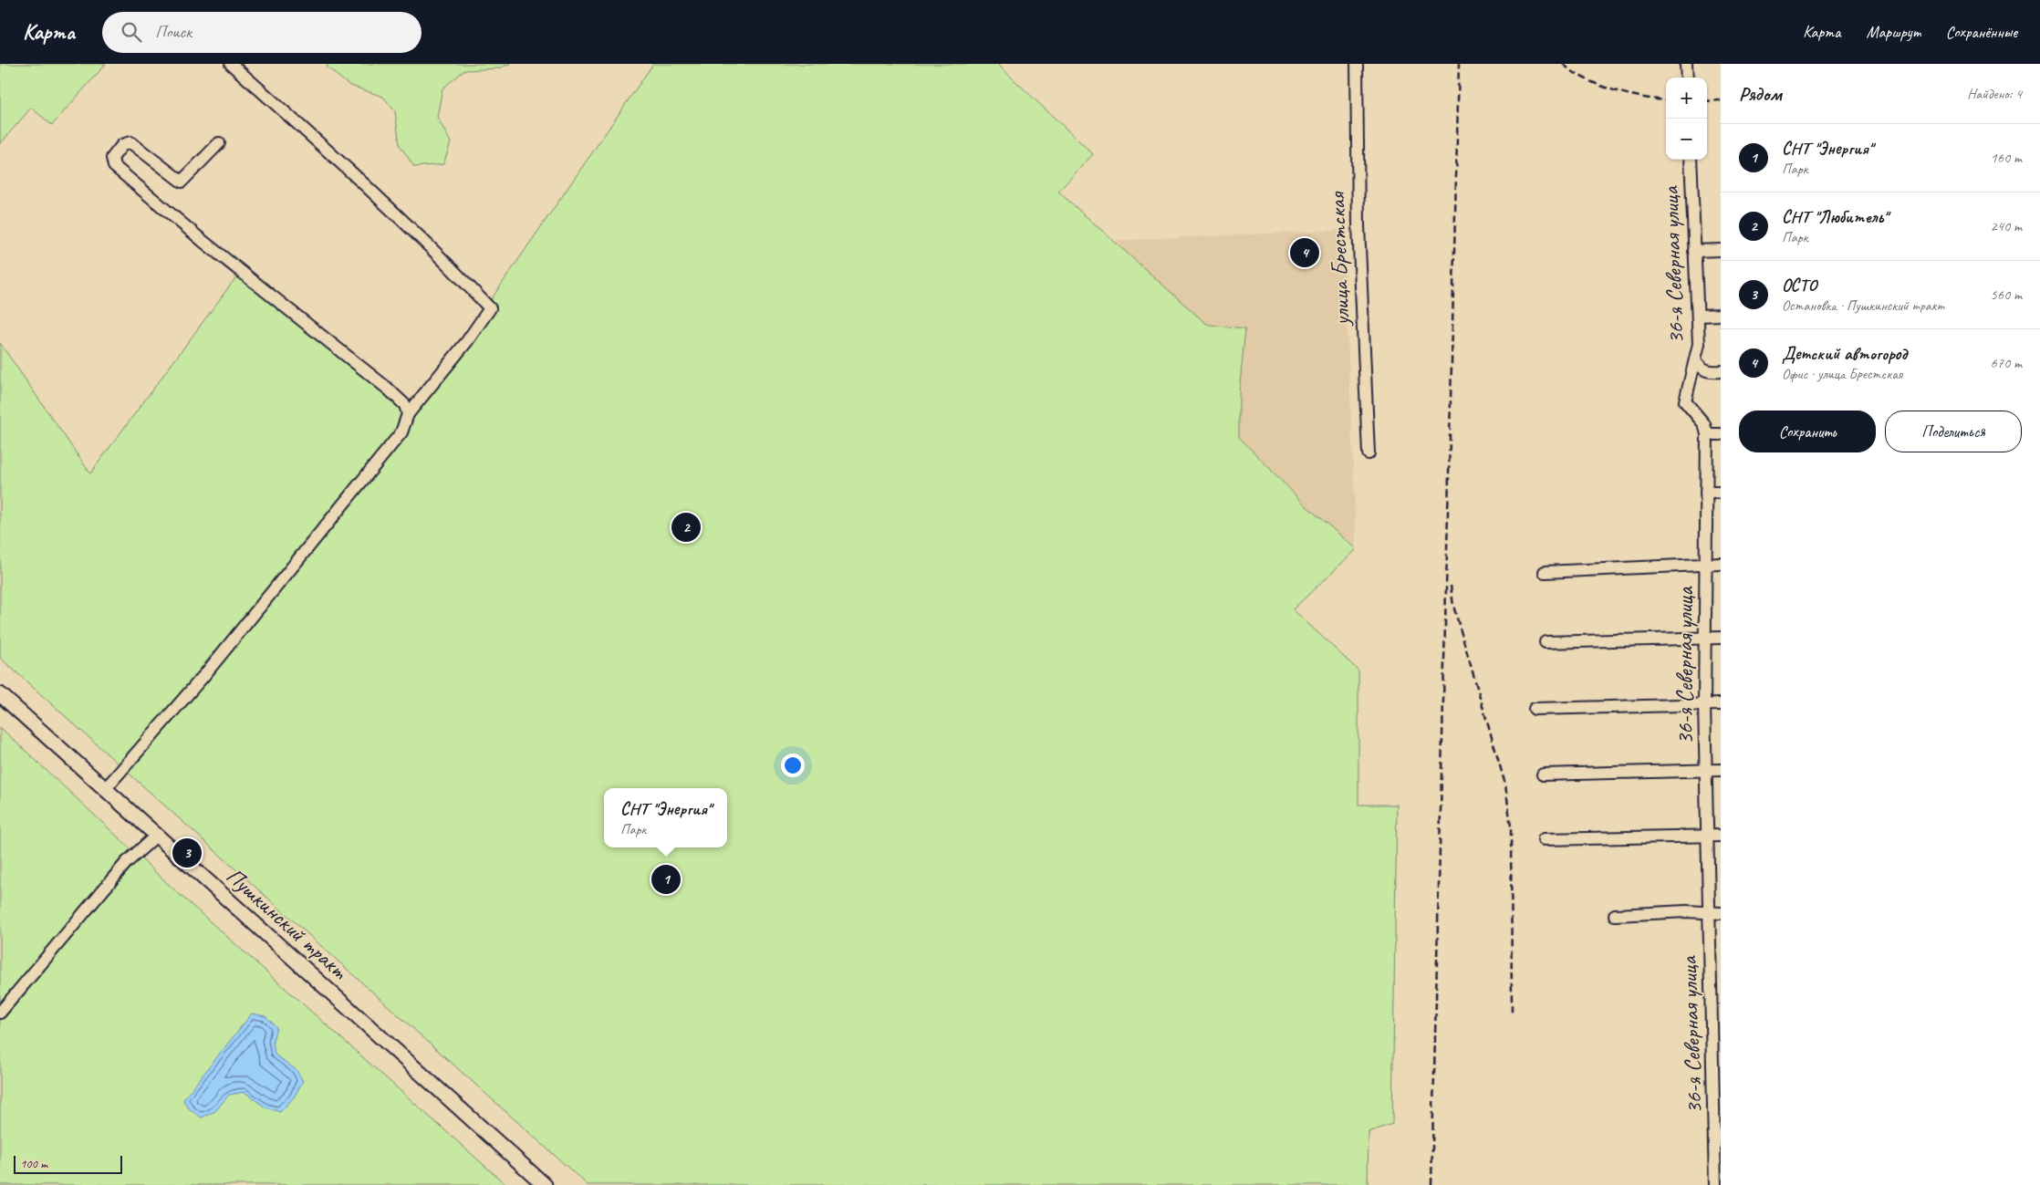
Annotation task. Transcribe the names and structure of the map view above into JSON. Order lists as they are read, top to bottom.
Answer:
{
  "streets": {
    "main road": ["Пушкинский тракт"],
    "street": ["улица Брестская", "36-я Северная улица"]
  },
  "scale_bar": "100 m",
  "page": {
    "header": "Карта",
    "search": "Поиск",
    "nav": ["Карта", "Маршрут", "Сохранённые"],
    "heading": ["Рядом", "Найдено: 4"],
    "map_buttons": ["+", "−"],
    "list": [
      {
        "mark": "1",
        "name": "СНТ \"Энергия\"",
        "note": "Парк",
        "value": "160 m"
      },
      {
        "mark": "2",
        "name": "СНТ \"Любитель\"",
        "note": "Парк",
        "value": "240 m"
      },
      {
        "mark": "3",
        "name": "ОСТО",
        "note": "Остановка · Пушкинский тракт",
        "value": "560 m"
      },
      {
        "mark": "4",
        "name": "Детский автогород",
        "note": "Офис · улица Брестская",
        "value": "670 m"
      }
    ],
    "pins": [
      "4",
      "2",
      "3",
      "1"
    ],
    "buttons": ["Сохранить", "Поделиться"],
    "popup": ["СНТ \"Энергия\"", "Парк"],
    "scale": "100 m"
  }
}
